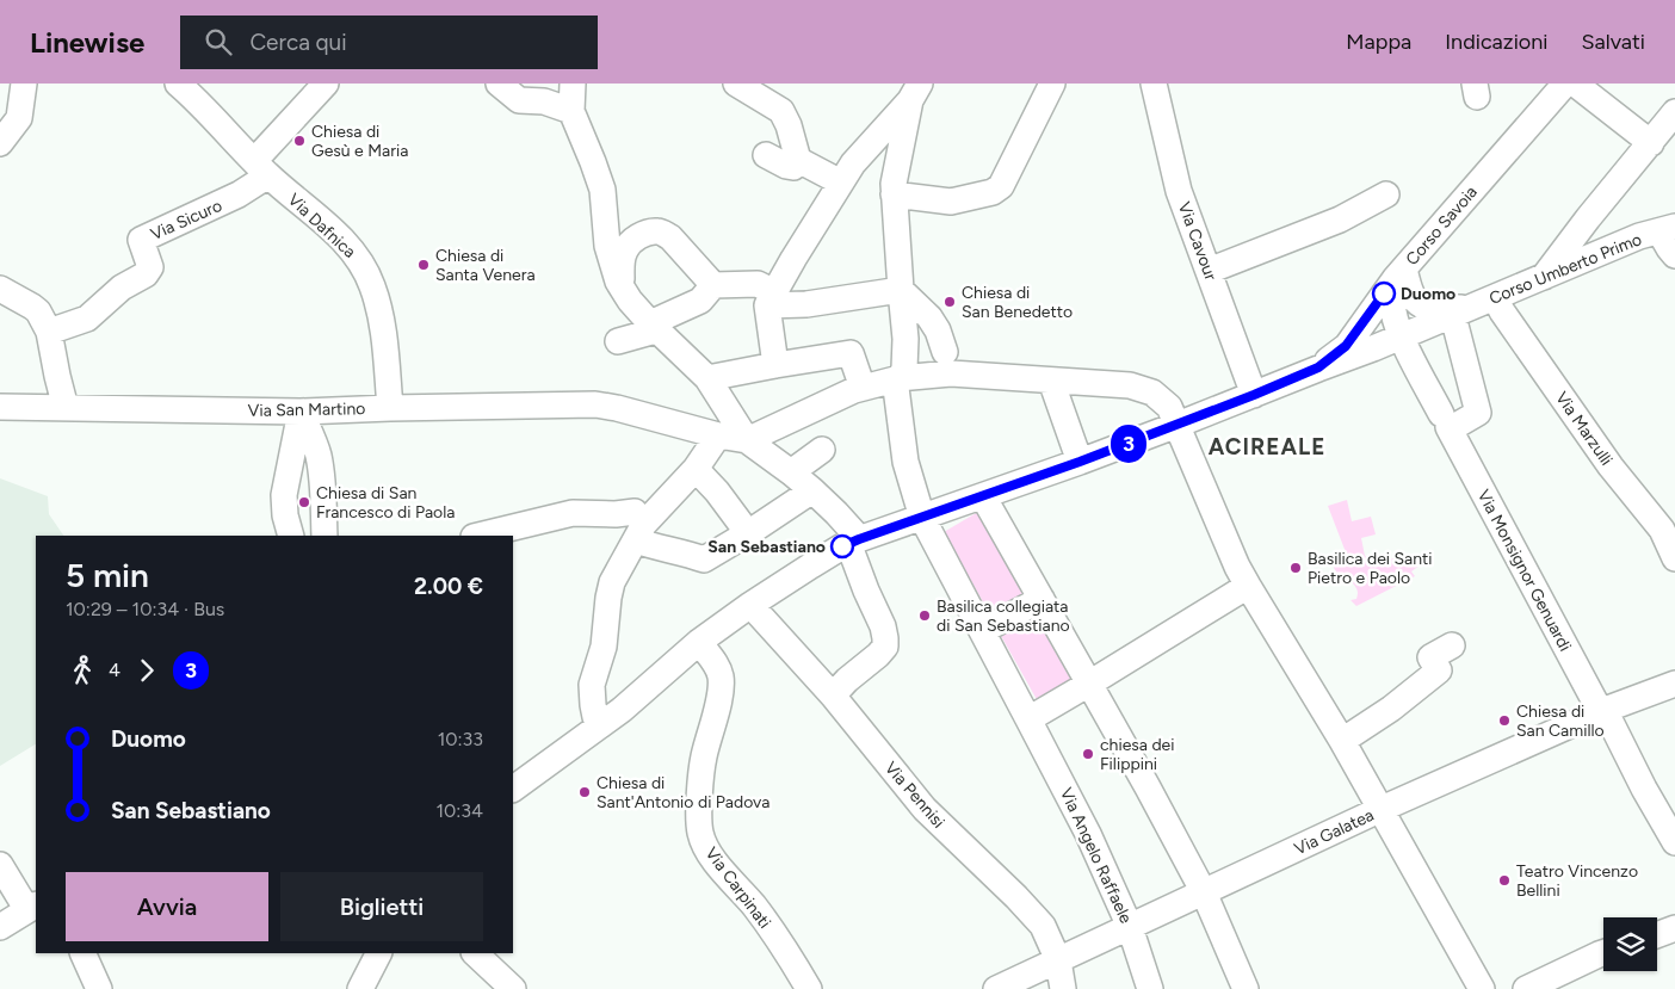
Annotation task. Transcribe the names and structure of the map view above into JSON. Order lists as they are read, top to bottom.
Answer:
{
  "streets": {
    "street": [
      "Via Sicuro",
      "Via Dafnica",
      "Corso Savoia",
      "Via Cavour",
      "Corso Umberto Primo",
      "Via San Martino",
      "Via Marzulli",
      "Via Monsignor Genuardi",
      "Via Pennisi",
      "Via Galatea",
      "Via Angelo Raffaele",
      "Via Carpinati"
    ]
  },
  "crossings": [
    ["Via Sicuro", "Via Dafnica"],
    ["Via Dafnica", "Via San Martino"],
    ["Corso Savoia", "Corso Umberto Primo"],
    ["Corso Savoia", "Via Monsignor Genuardi"],
    ["Corso Umberto Primo", "Via Marzulli"],
    ["Corso Umberto Primo", "Via Monsignor Genuardi"],
    ["Via Monsignor Genuardi", "Via Galatea"],
    ["Via Pennisi", "Via Galatea"],
    ["Via Galatea", "Via Angelo Raffaele"]
  ],
  "districts": ["ACIREALE"],
  "places": [
    "Chiesa di Gesù e Maria",
    "Chiesa di Santa Venera",
    "Duomo",
    "Chiesa di San Benedetto",
    "Chiesa di San Francesco di Paola",
    "San Sebastiano",
    "Basilica dei Santi Pietro e Paolo",
    "Basilica collegiata di San Sebastiano",
    "Chiesa di San Camillo",
    "chiesa dei Filippini",
    "Chiesa di Sant'Antonio di Padova",
    "Teatro Vincenzo Bellini"
  ],
  "lines": ["bus line 3"],
  "page": {
    "header": "Linewise",
    "search": "Cerca qui",
    "nav": ["Mappa", "Indicazioni", "Salvati"],
    "on_map": "3",
    "heading": ["5 min", "10:29 – 10:34 · Bus", "2.00 €"],
    "legs": ["4", "3"],
    "list": [
      {
        "name": "Duomo",
        "value": "10:33"
      },
      {
        "name": "San Sebastiano",
        "value": "10:34"
      }
    ],
    "buttons": ["Avvia", "Biglietti"]
  }
}
